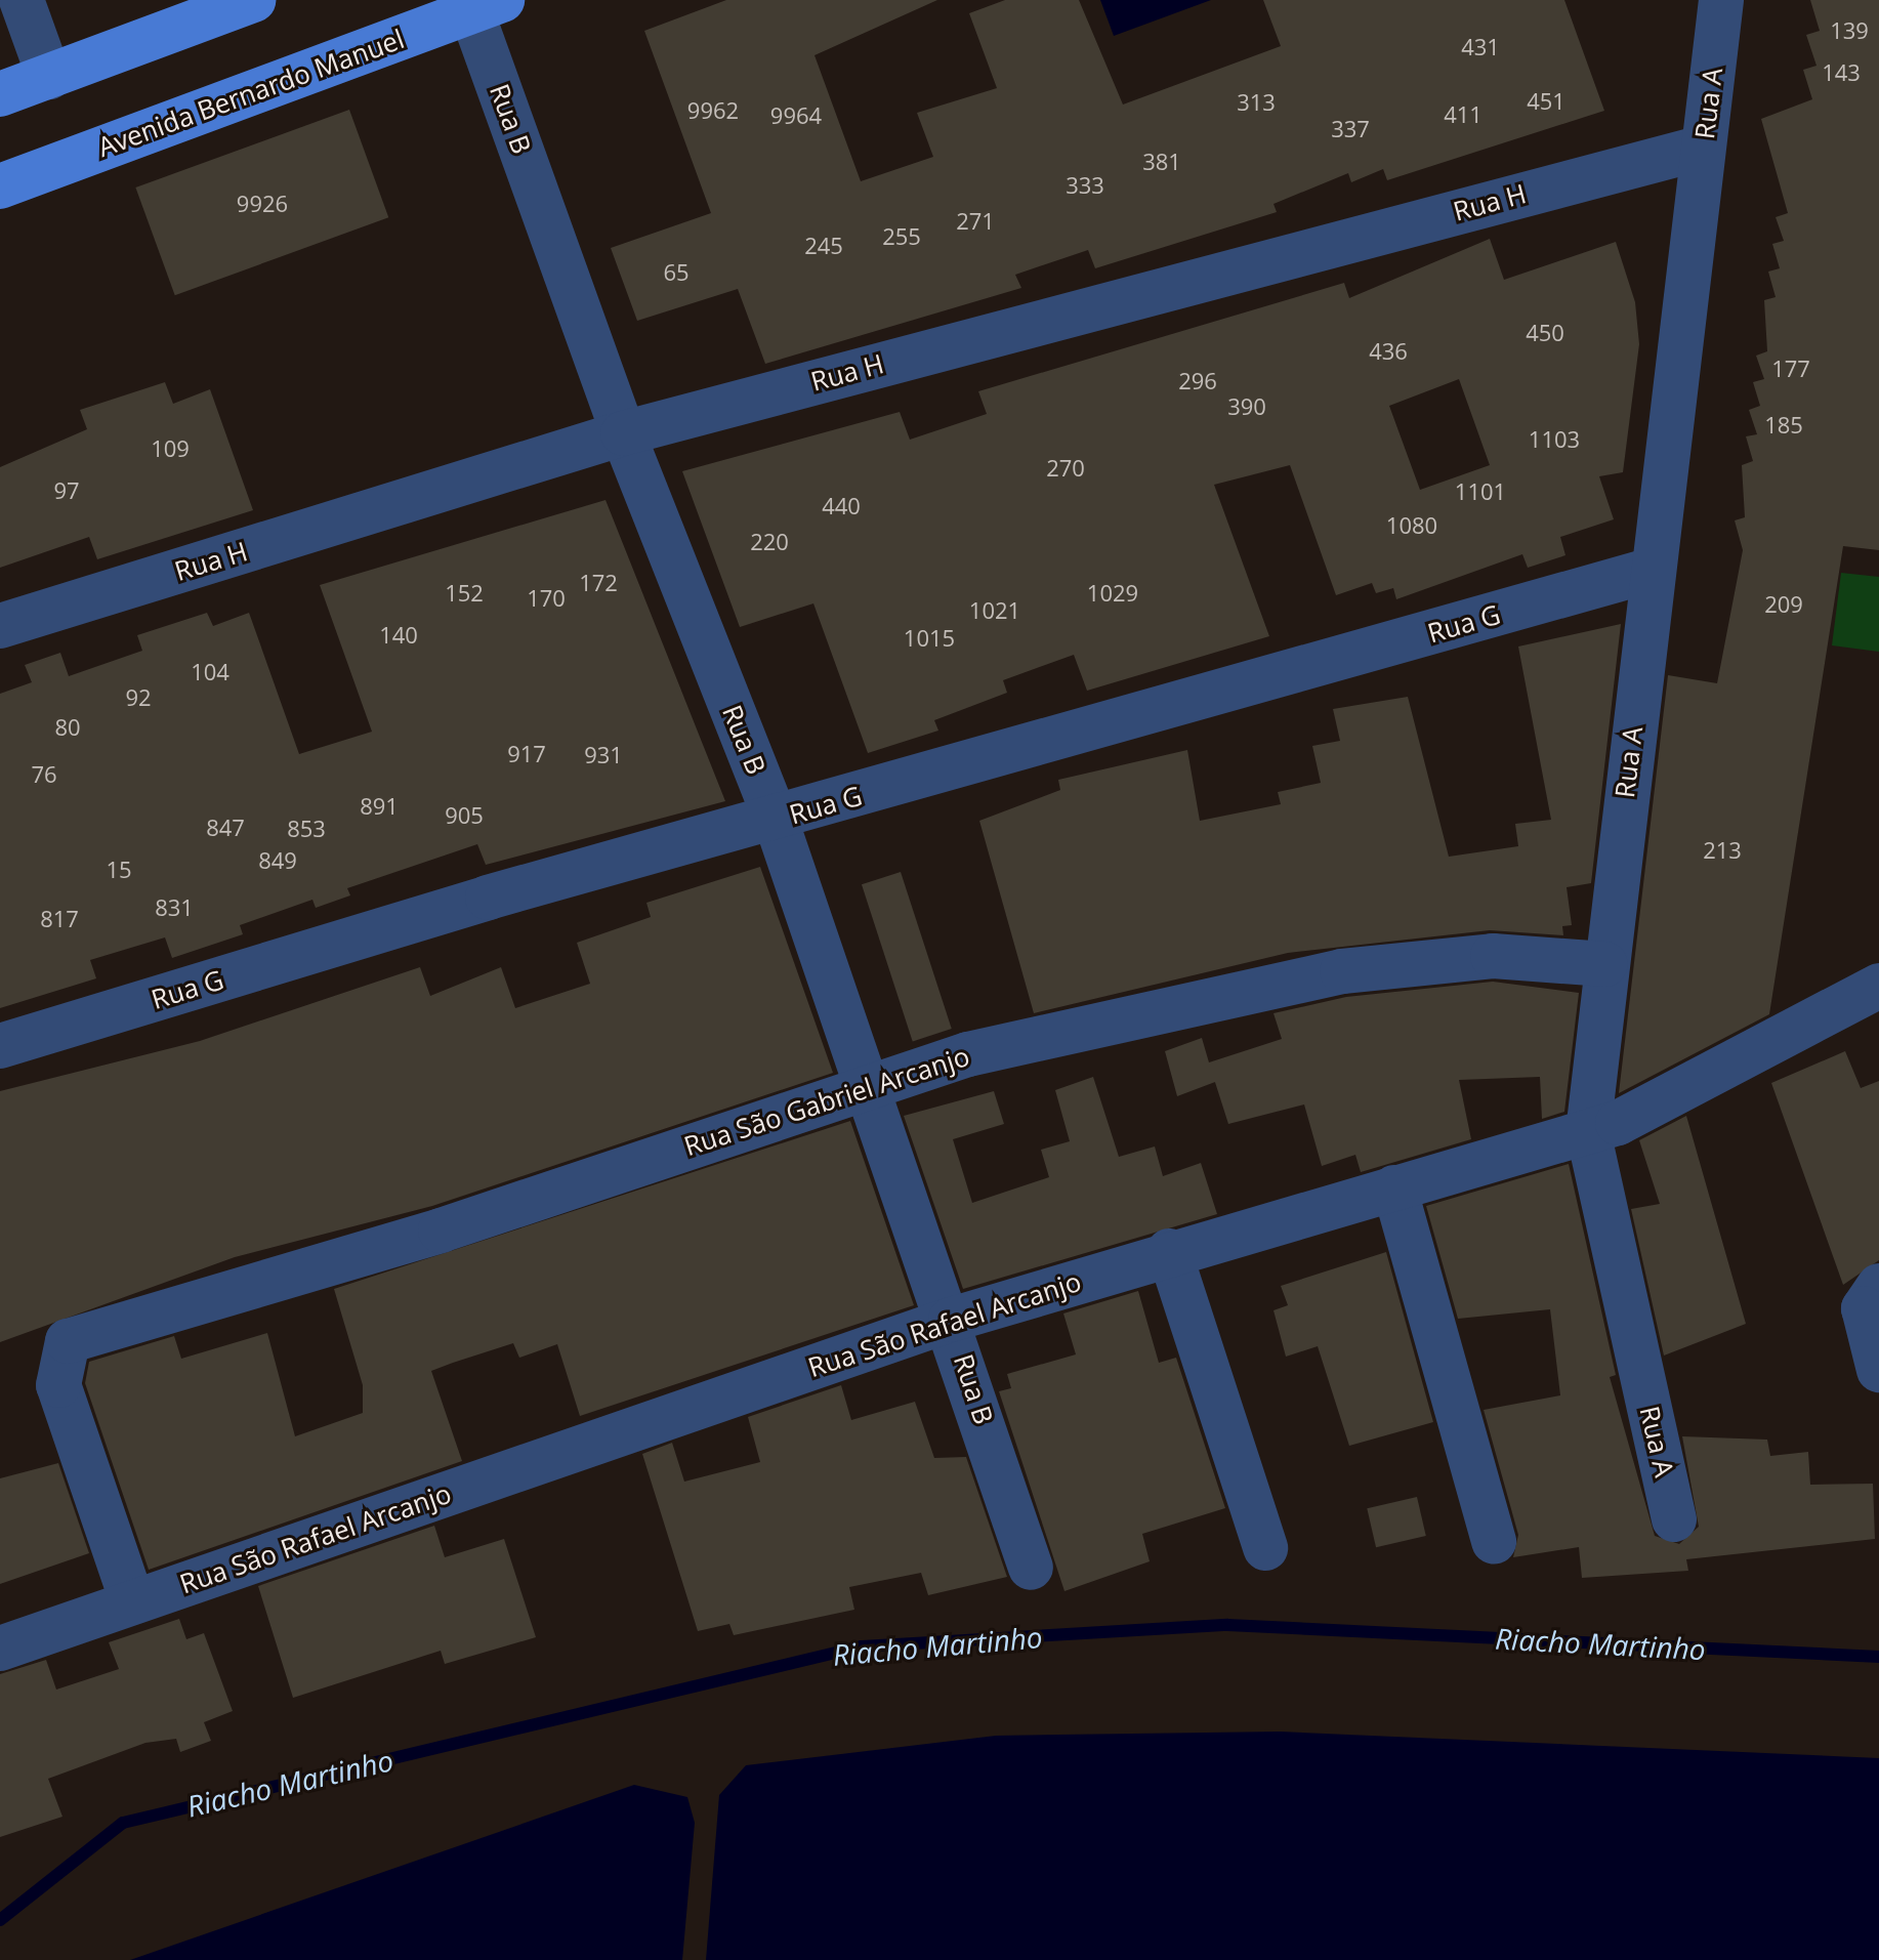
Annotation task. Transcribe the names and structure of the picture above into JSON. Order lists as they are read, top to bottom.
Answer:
{
  "streets": {
    "main road": ["Avenida Bernardo Manuel"],
    "street": [
      "Rua A",
      "Rua B",
      "Rua H",
      "Rua G",
      "Rua São Gabriel Arcanjo",
      "Rua São Rafael Arcanjo"
    ]
  },
  "crossings": [
    ["Avenida Bernardo Manuel", "Rua B"],
    ["Rua A", "Rua H"],
    ["Rua A", "Rua G"],
    ["Rua A", "Rua São Gabriel Arcanjo"],
    ["Rua A", "Rua São Rafael Arcanjo"],
    ["Rua B", "Rua H"],
    ["Rua B", "Rua G"],
    ["Rua B", "Rua São Gabriel Arcanjo"],
    ["Rua B", "Rua São Rafael Arcanjo"],
    ["Rua São Gabriel Arcanjo", "Rua São Rafael Arcanjo"]
  ],
  "water": ["Riacho Martinho"],
  "house_numbers": [
    "139",
    "431",
    "143",
    "451",
    "313",
    "9962",
    "411",
    "9964",
    "337",
    "381",
    "333",
    "9926",
    "271",
    "255",
    "245",
    "65",
    "450",
    "436",
    "177",
    "296",
    "390",
    "185",
    "1103",
    "109",
    "270",
    "97",
    "1101",
    "440",
    "1080",
    "220",
    "172",
    "152",
    "1029",
    "170",
    "209",
    "1021",
    "140",
    "1015",
    "104",
    "92",
    "80",
    "917",
    "931",
    "76",
    "891",
    "905",
    "847",
    "853",
    "213",
    "849",
    "15",
    "831",
    "817"
  ]
}
